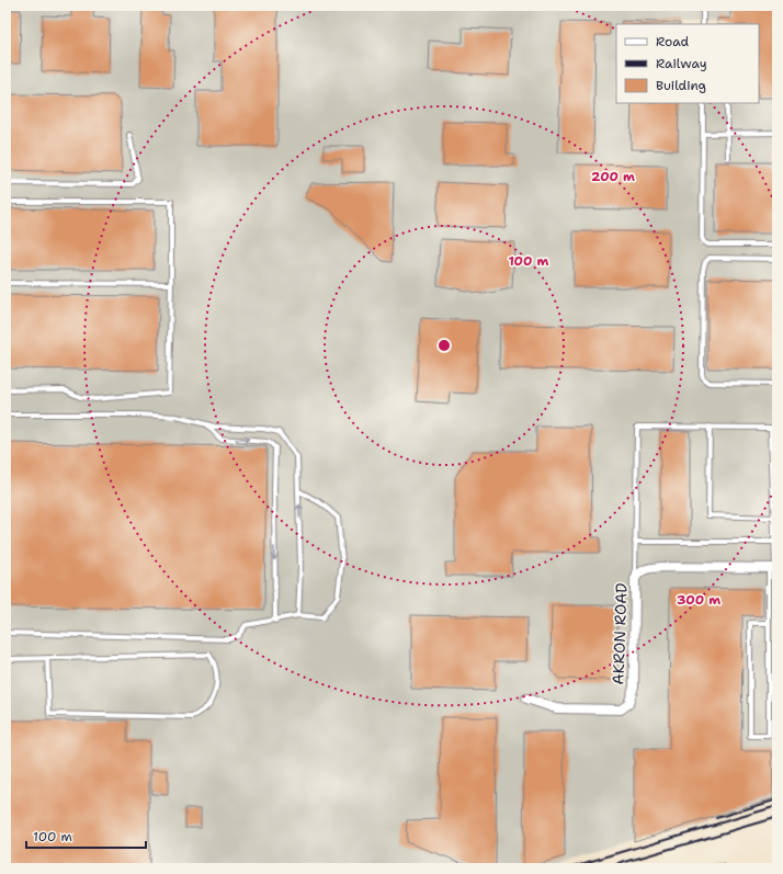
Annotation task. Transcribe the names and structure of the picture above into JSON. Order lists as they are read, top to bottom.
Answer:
{
  "streets": {
    "street": ["AKRON ROAD"]
  },
  "legend": ["Road", "Railway", "Building"],
  "scale_bar": "100 m",
  "rings": ["200 m", "100 m", "300 m"]
}
